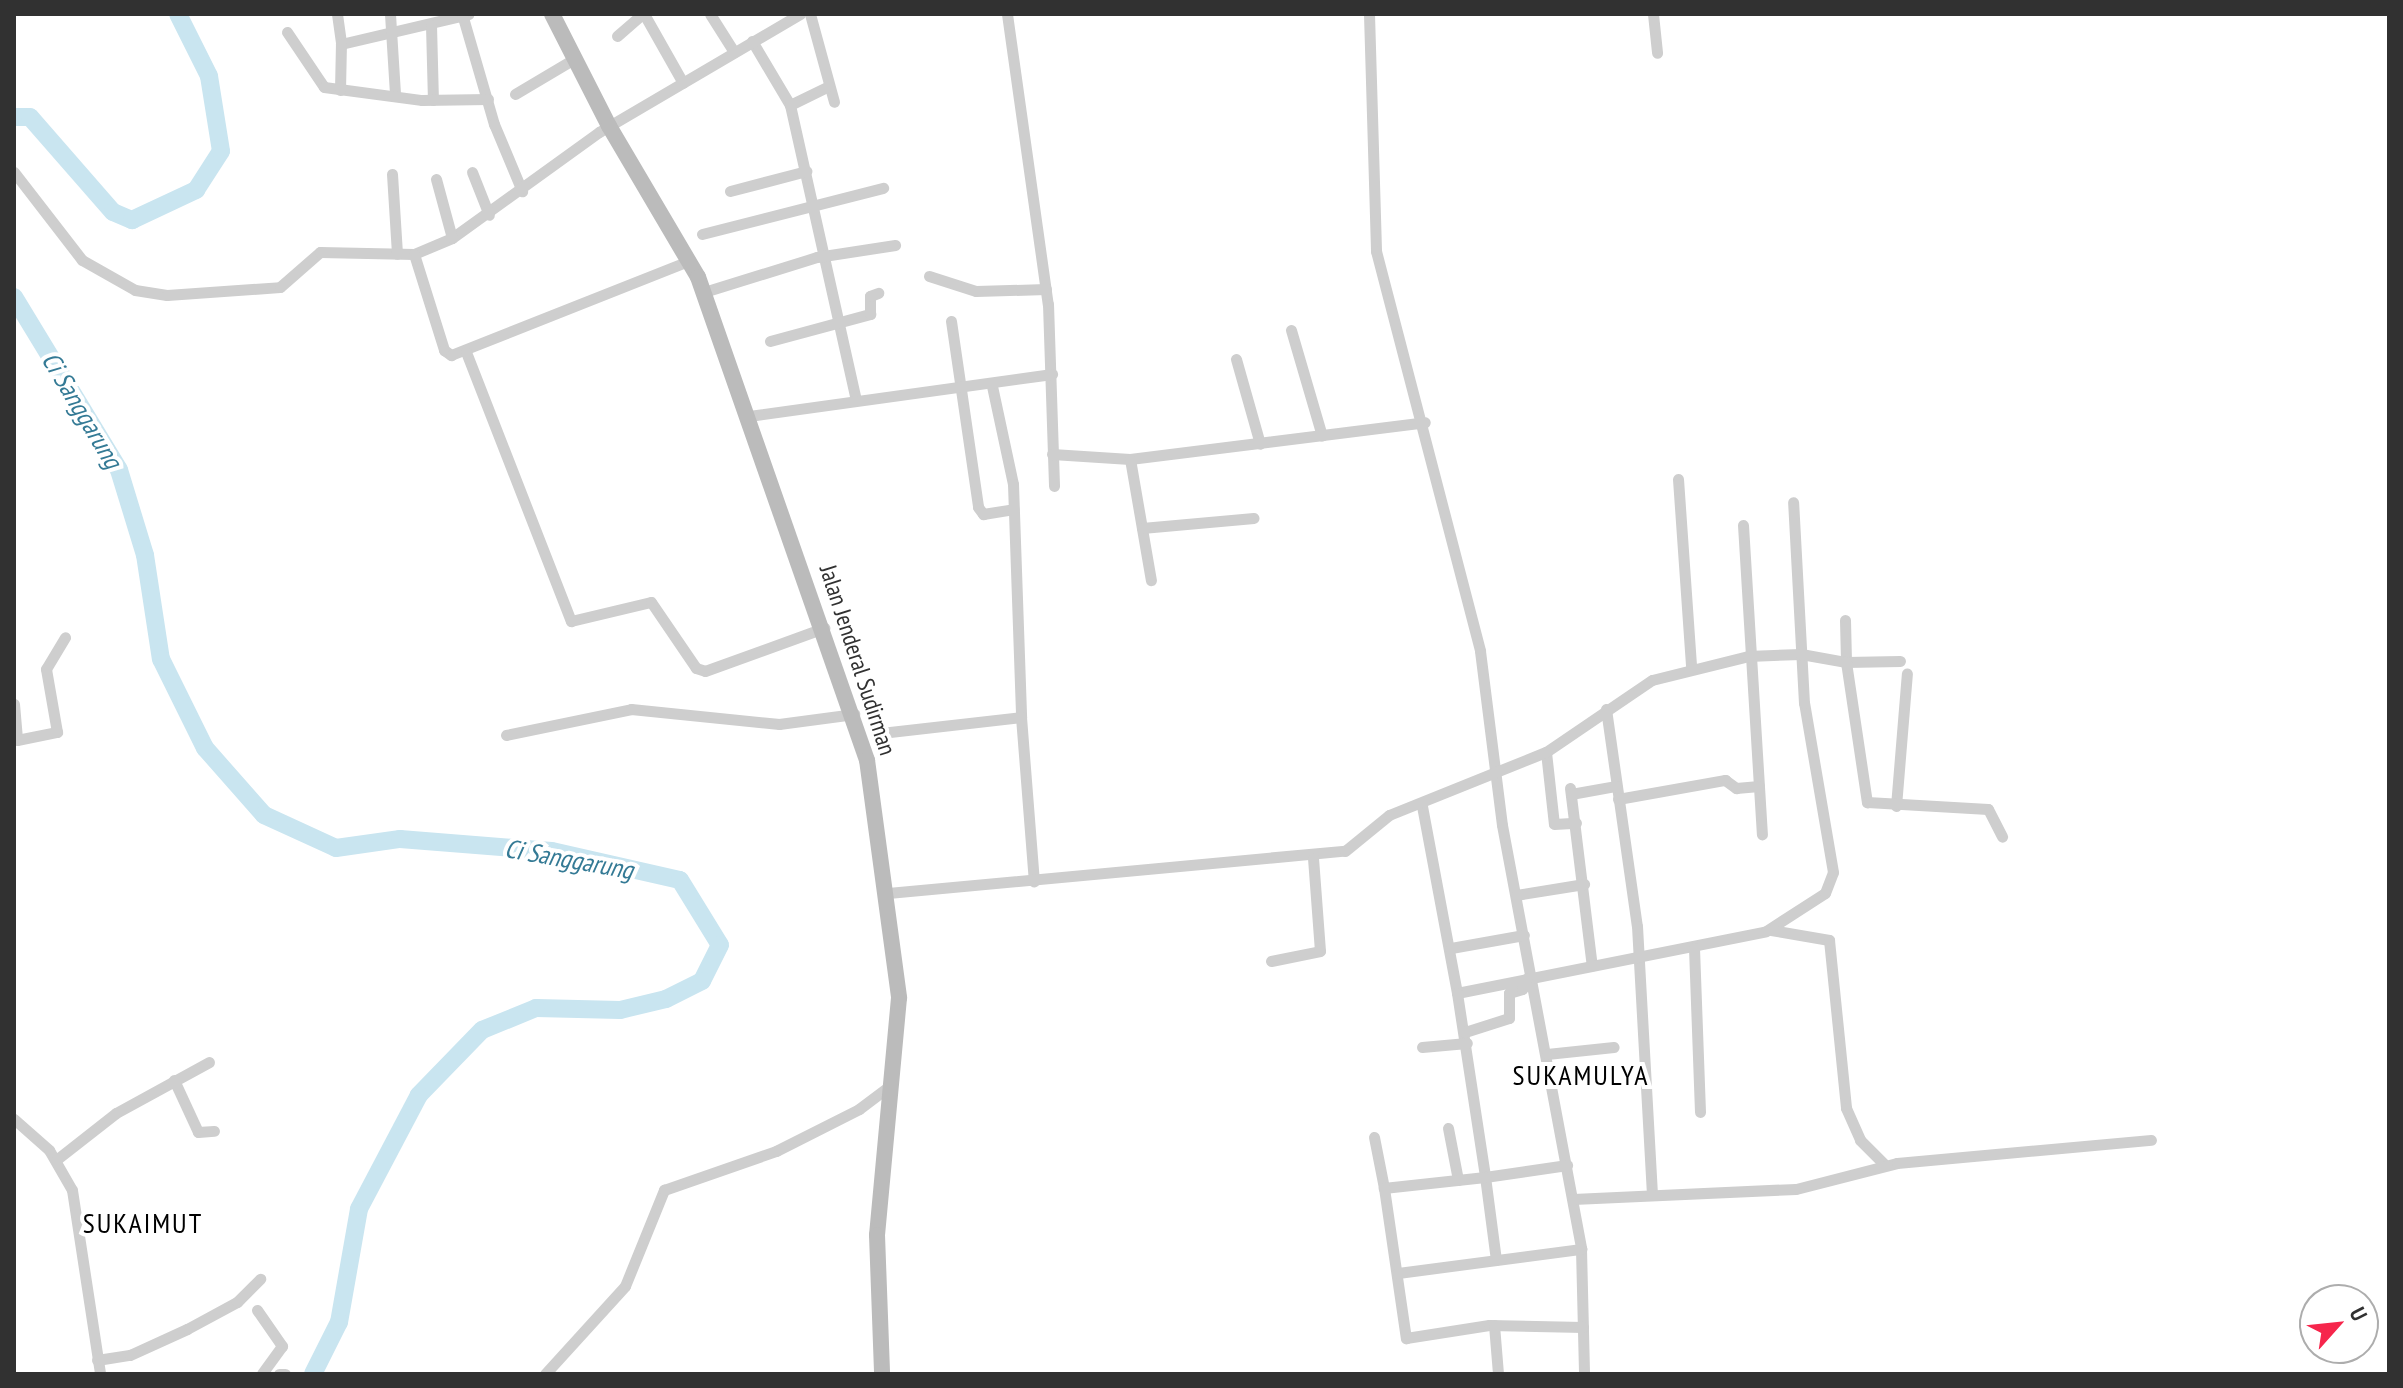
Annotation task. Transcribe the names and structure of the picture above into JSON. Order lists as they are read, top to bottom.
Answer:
{
  "streets": {
    "main road": ["Jalan Jenderal Sudirman"]
  },
  "districts": ["SUKAMULYA", "SUKAIMUT"],
  "water": ["Ci Sanggarung"],
  "north": "top right"
}
